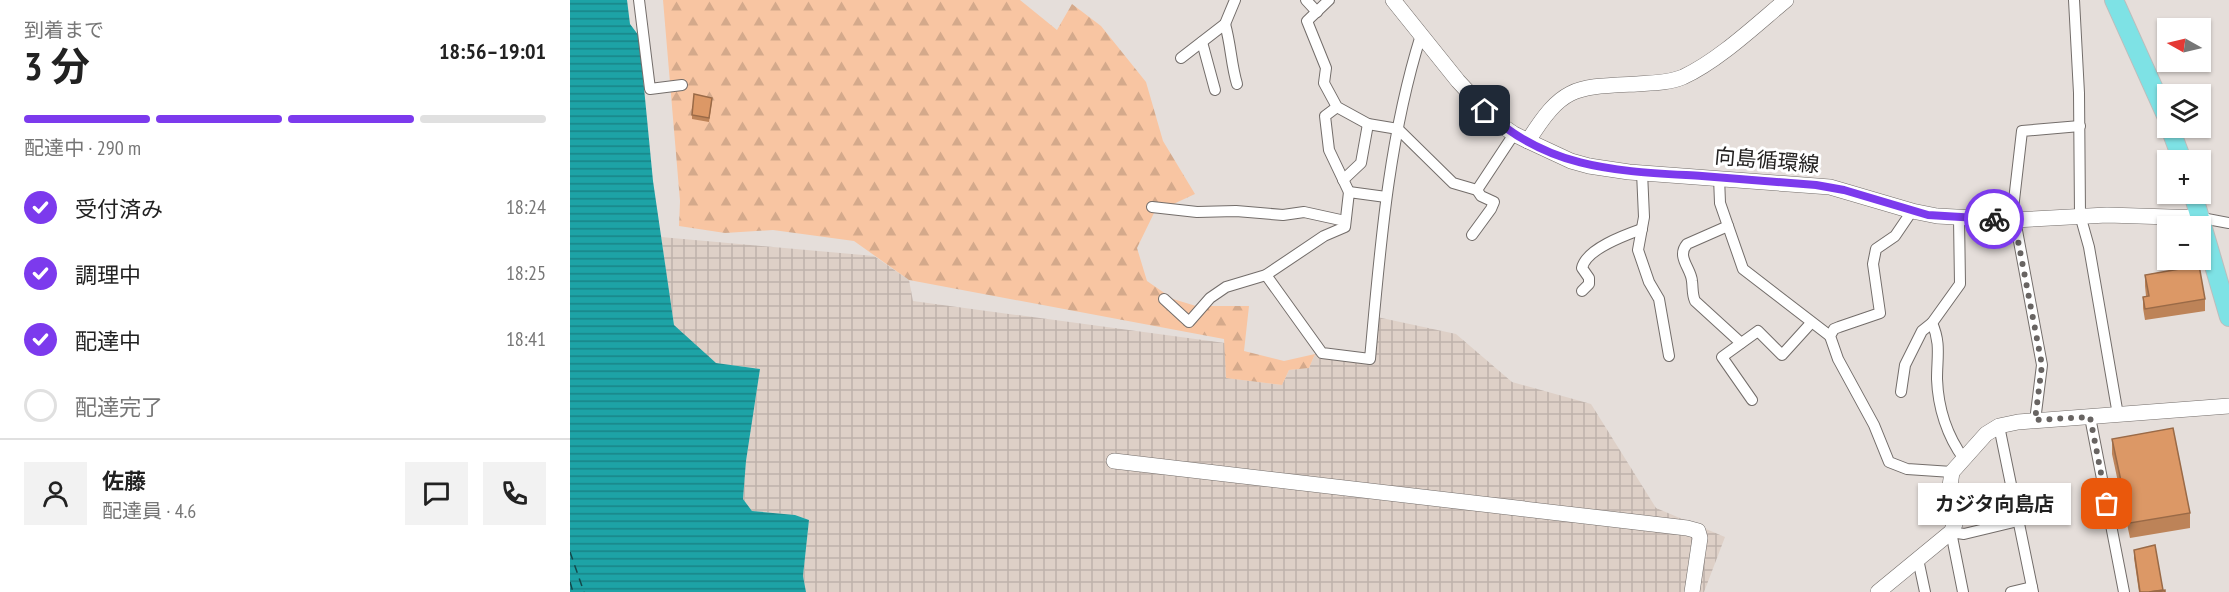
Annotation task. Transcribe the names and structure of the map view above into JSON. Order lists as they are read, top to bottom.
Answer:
{
  "streets": {
    "street": ["向島循環線"]
  },
  "places": ["カジタ向島店"],
  "north": "left",
  "page": {
    "heading": ["3 分", "到着まで", "18:56–19:01"],
    "panel": ["佐藤", "配達員 · 4.6"],
    "map_buttons": ["+", "−"],
    "bar": "配達中 · 290 m",
    "list": [
      ["受付済み", "18:24"],
      ["調理中", "18:25"],
      ["配達中", "18:41"],
      "配達完了"
    ],
    "bubble": "カジタ向島店"
  }
}
